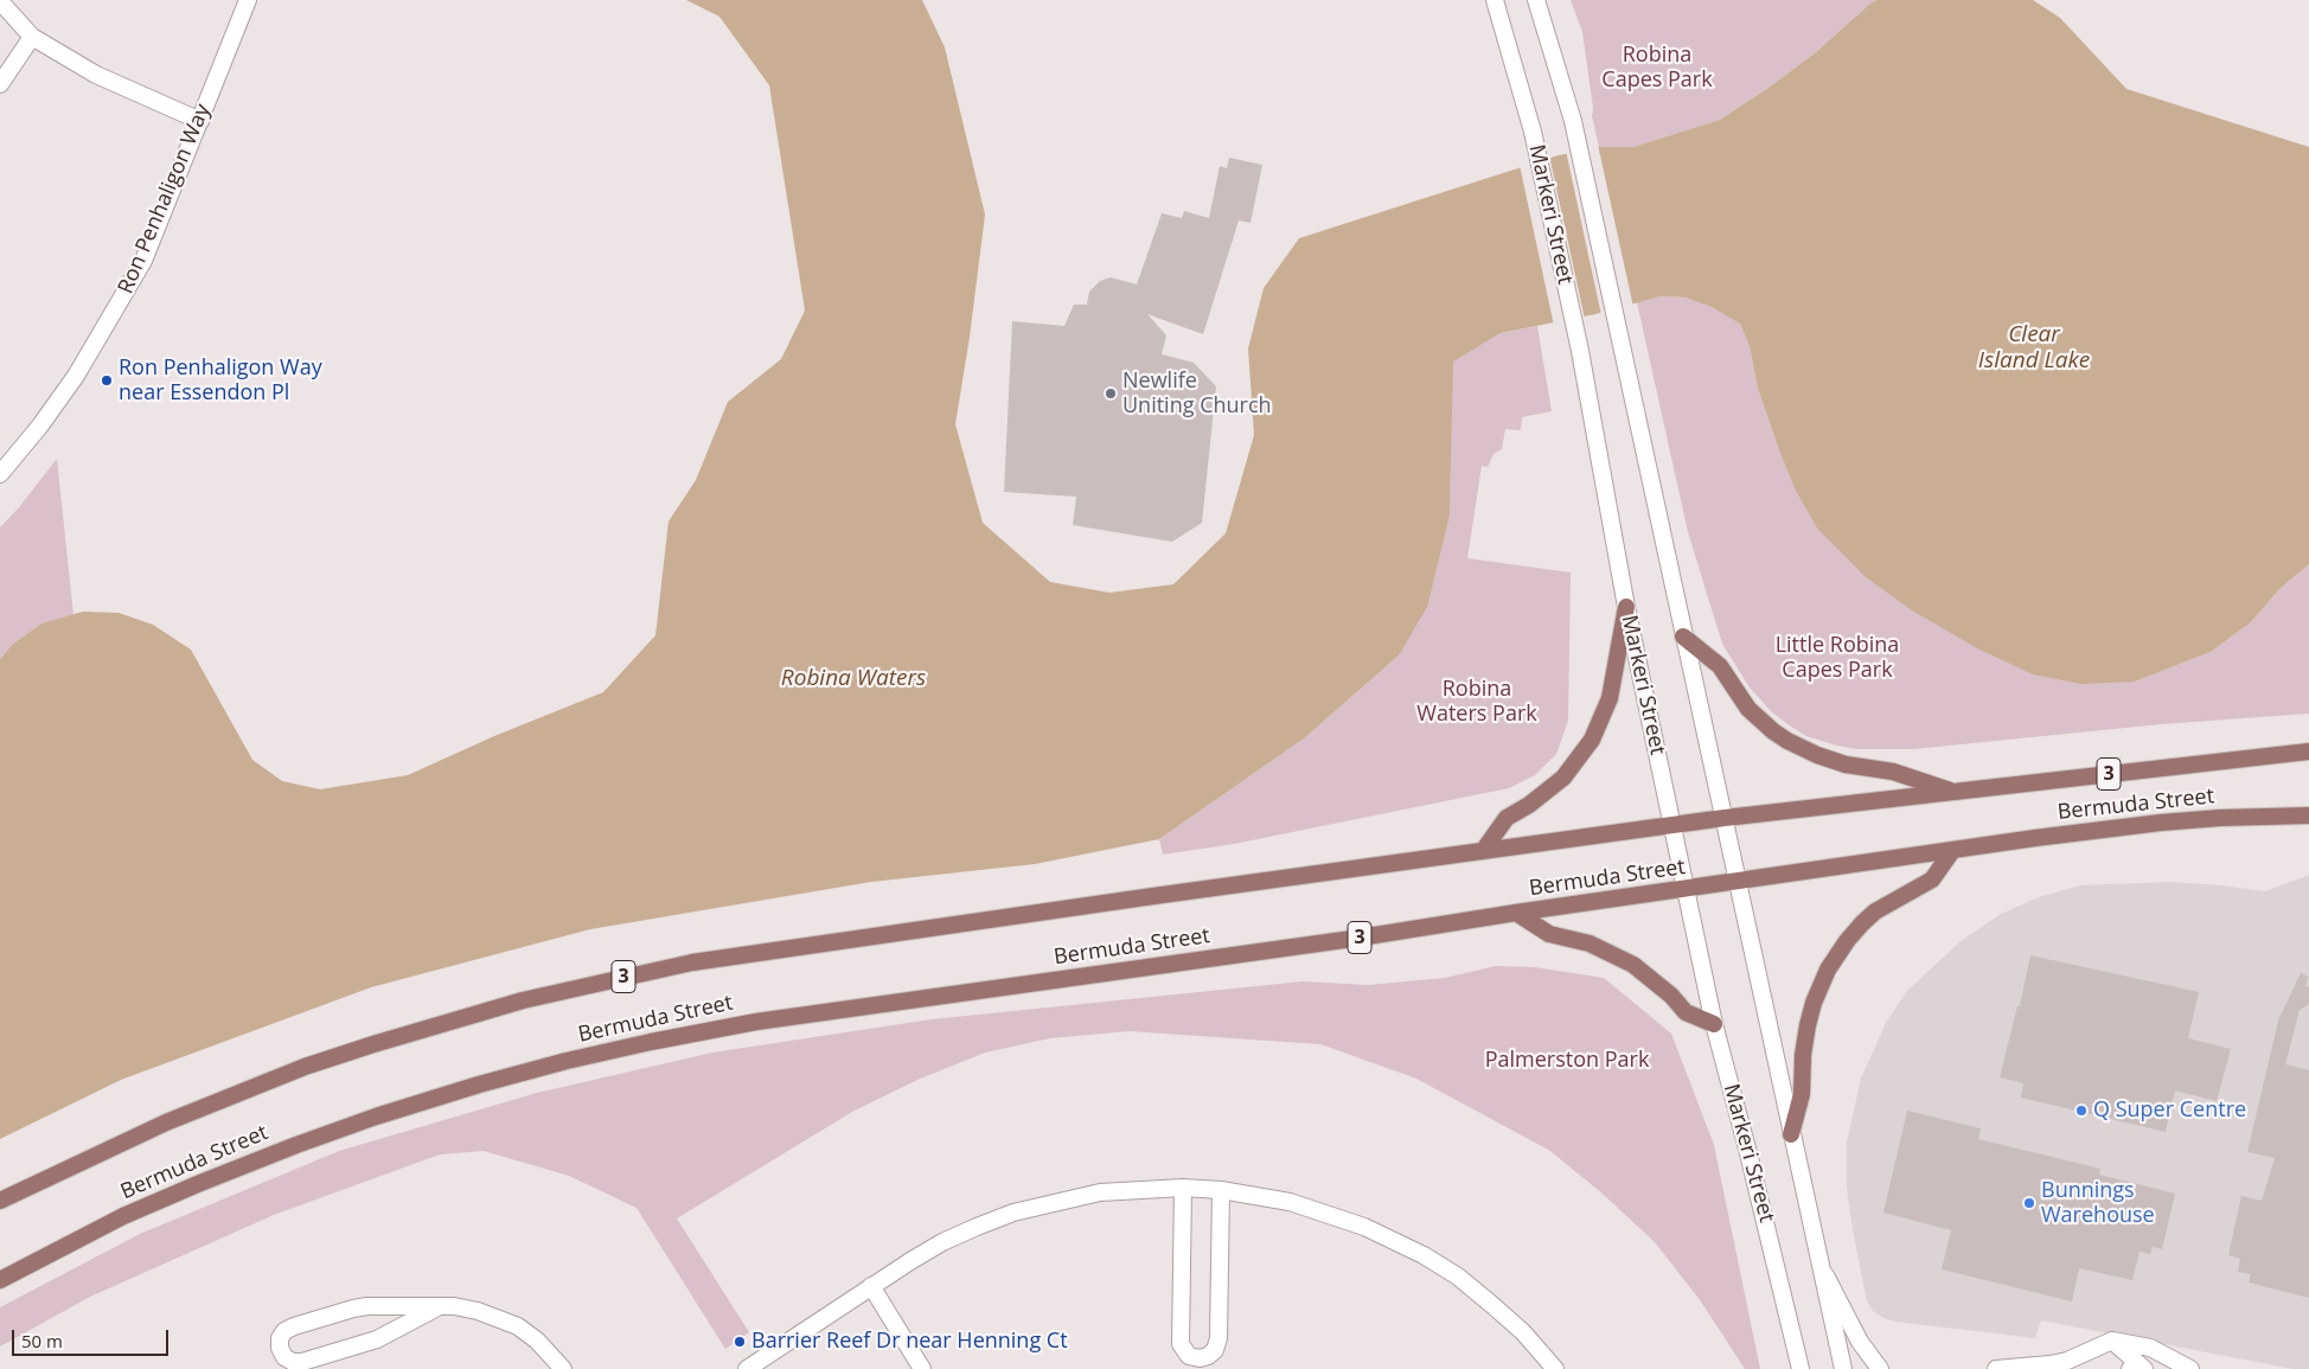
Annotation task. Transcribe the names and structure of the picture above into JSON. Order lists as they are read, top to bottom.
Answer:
{
  "streets": {
    "main road": ["3", "Bermuda Street"],
    "street": ["Ron Penhaligon Way", "Markeri Street"]
  },
  "crossings": [
    ["Markeri Street", "Bermuda Street"]
  ],
  "water": ["Clear Island Lake", "Robina Waters"],
  "parks": [
    "Robina Capes Park",
    "Little Robina Capes Park",
    "Robina Waters Park",
    "Palmerston Park"
  ],
  "places": [
    "Ron Penhaligon Way near Essendon Pl",
    "Newlife Uniting Church",
    "Q Super Centre",
    "Bunnings Warehouse",
    "Barrier Reef Dr near Henning Ct"
  ],
  "scale_bar": "50 m"
}
